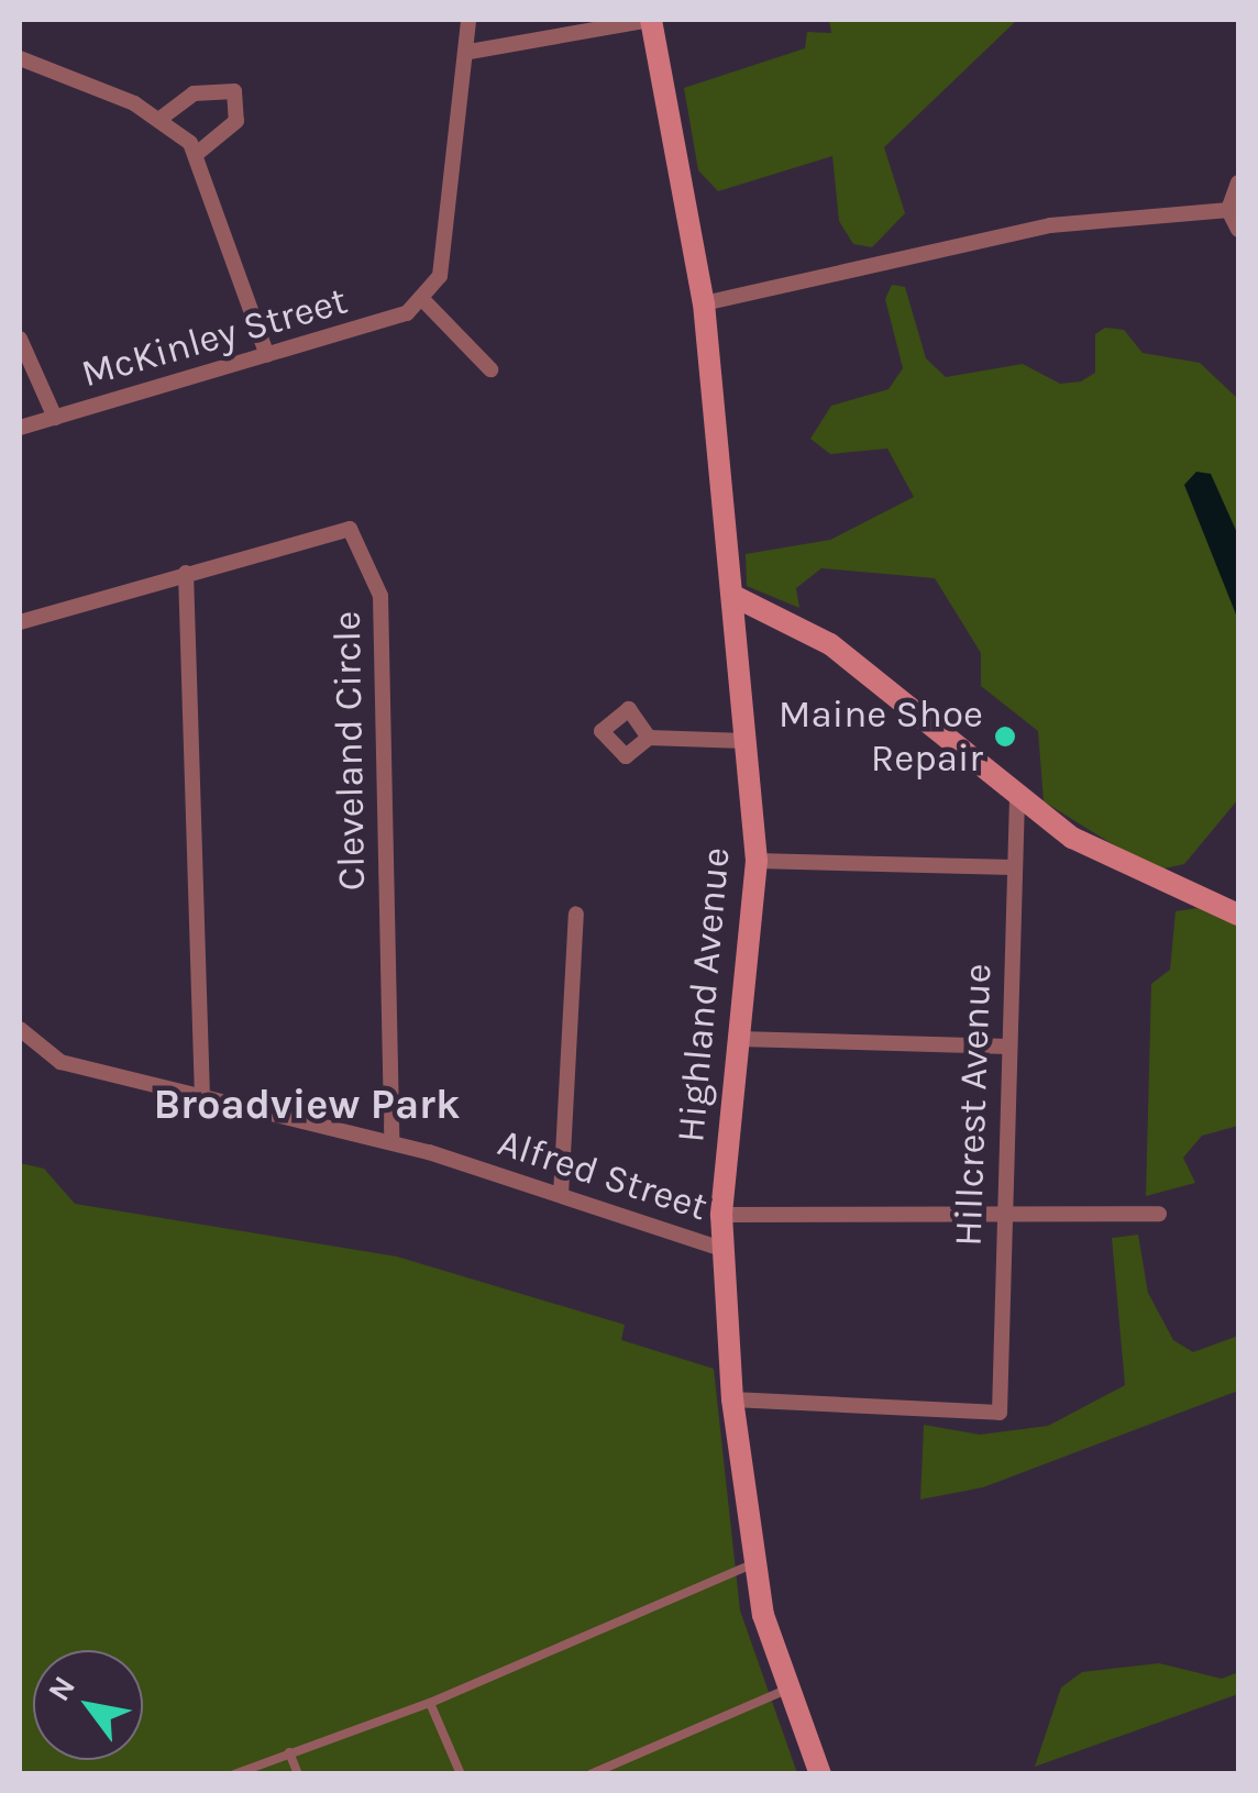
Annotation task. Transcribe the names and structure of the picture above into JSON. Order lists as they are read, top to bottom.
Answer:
{
  "streets": {
    "street": [
      "McKinley Street",
      "Cleveland Circle",
      "Highland Avenue",
      "Hillcrest Avenue",
      "Alfred Street"
    ]
  },
  "crossings": [
    ["Cleveland Circle", "Alfred Street"],
    ["Highland Avenue", "Hillcrest Avenue"],
    ["Highland Avenue", "Alfred Street"]
  ],
  "districts": ["Broadview Park"],
  "places": ["Maine Shoe Repair"],
  "north": "top left"
}
